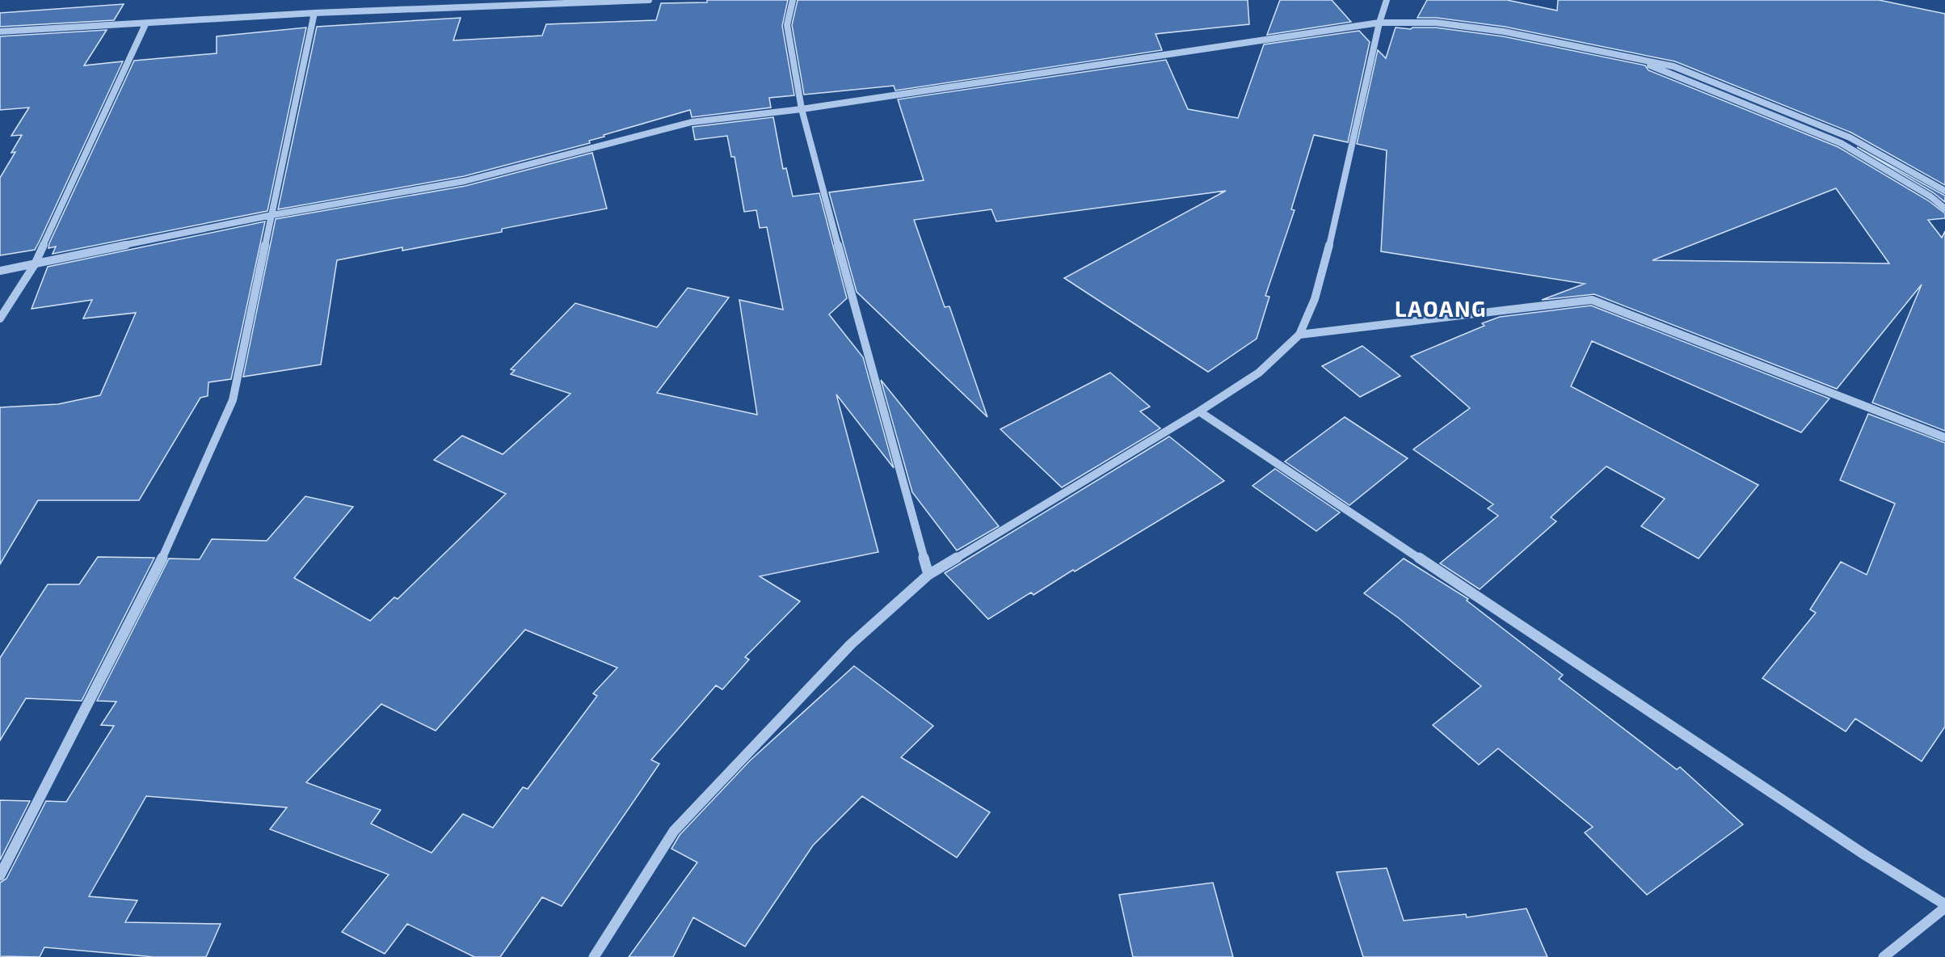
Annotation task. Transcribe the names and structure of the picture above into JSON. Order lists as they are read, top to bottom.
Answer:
{
  "districts": ["LAOANG"]
}
